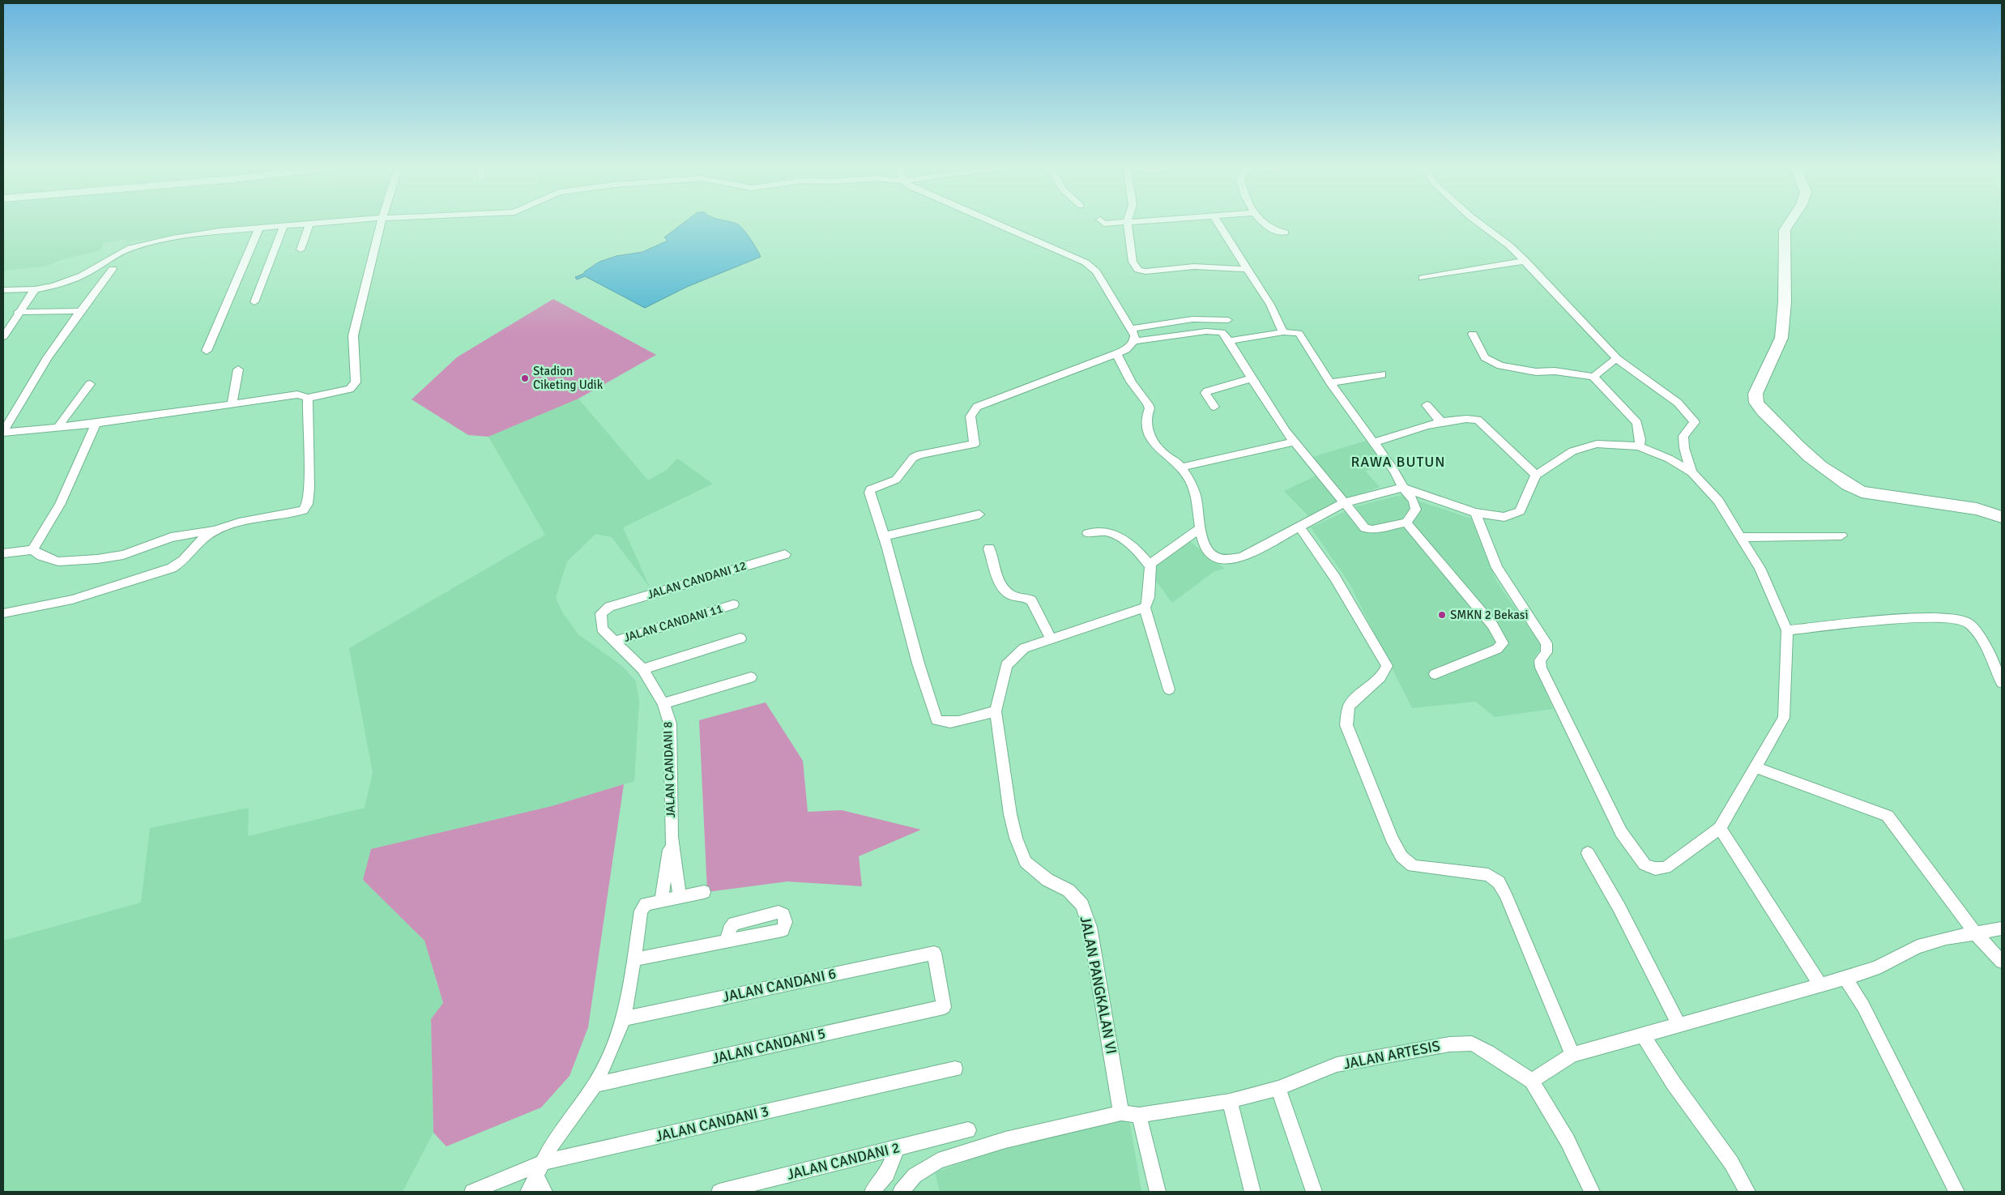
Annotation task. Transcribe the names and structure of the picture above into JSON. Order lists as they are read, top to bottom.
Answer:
{
  "streets": {
    "street": [
      "JALAN CANDANI 12",
      "JALAN CANDANI 11",
      "JALAN CANDANI 8",
      "JALAN CANDANI 6",
      "JALAN PANGKALAN VI",
      "JALAN CANDANI 5",
      "JALAN ARTESIS",
      "JALAN CANDANI 3",
      "JALAN CANDANI 2"
    ]
  },
  "crossings": [
    ["JALAN CANDANI 12", "JALAN CANDANI 8"],
    ["JALAN CANDANI 11", "JALAN CANDANI 8"],
    ["JALAN CANDANI 6", "JALAN CANDANI 5"],
    ["JALAN PANGKALAN VI", "JALAN ARTESIS"]
  ],
  "districts": ["RAWA BUTUN"],
  "places": ["Stadion Ciketing Udik", "SMKN 2 Bekasi"]
}
